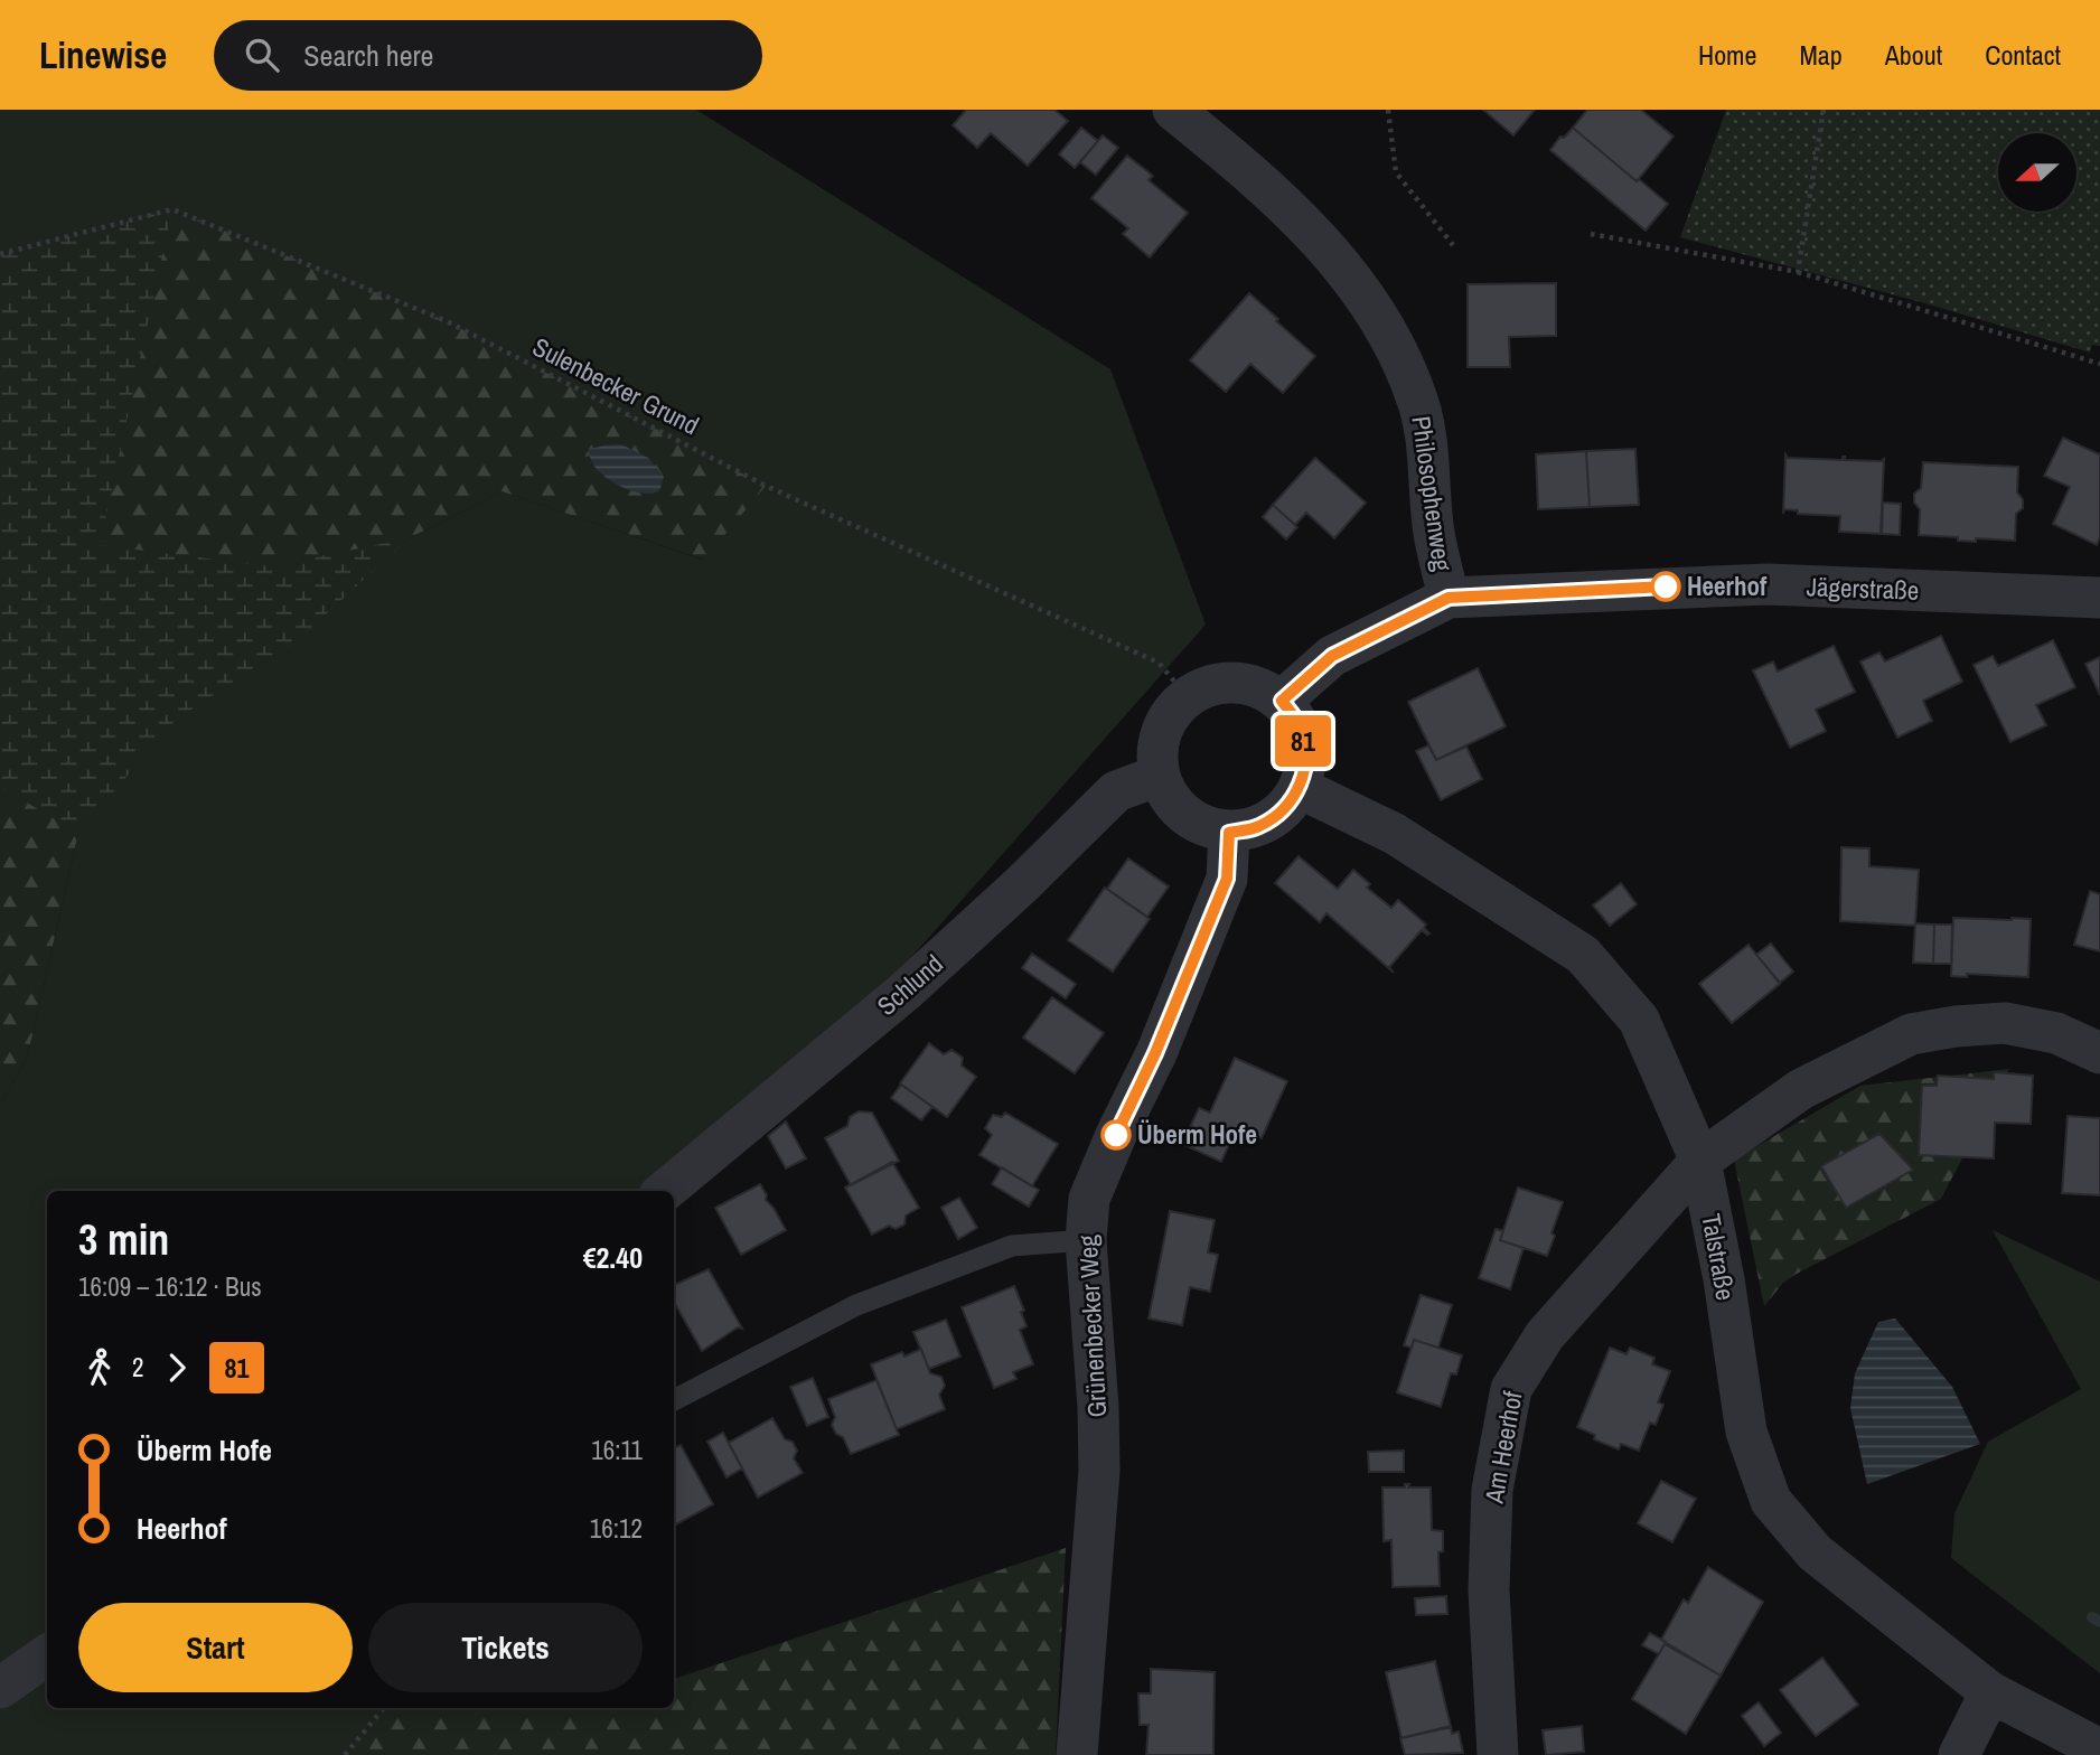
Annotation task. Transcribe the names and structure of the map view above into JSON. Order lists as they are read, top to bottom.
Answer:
{
  "streets": {
    "street": [
      "Philosophenweg",
      "Jägerstraße",
      "Schlund",
      "Talstraße",
      "Grünenbecker Weg",
      "Am Heerhof"
    ],
    "path": ["Sulenbecker Grund"]
  },
  "crossings": [
    ["Sulenbecker Grund", "Jägerstraße"],
    ["Sulenbecker Grund", "Schlund"],
    ["Sulenbecker Grund", "Talstraße"],
    ["Sulenbecker Grund", "Grünenbecker Weg"],
    ["Philosophenweg", "Jägerstraße"],
    ["Jägerstraße", "Schlund"],
    ["Jägerstraße", "Talstraße"],
    ["Jägerstraße", "Grünenbecker Weg"],
    ["Schlund", "Talstraße"],
    ["Schlund", "Grünenbecker Weg"],
    ["Talstraße", "Grünenbecker Weg"],
    ["Talstraße", "Am Heerhof"]
  ],
  "places": ["Heerhof", "Überm Hofe"],
  "lines": ["bus line 81"],
  "north": "left",
  "page": {
    "header": "Linewise",
    "search": "Search here",
    "nav": [
      "Home",
      "Map",
      "About",
      "Contact"
    ],
    "on_map": "81",
    "heading": ["3 min", "16:09 – 16:12 · Bus", "€2.40"],
    "legs": ["2", "81"],
    "list": [
      {
        "name": "Überm Hofe",
        "value": "16:11"
      },
      {
        "name": "Heerhof",
        "value": "16:12"
      }
    ],
    "buttons": ["Start", "Tickets"]
  }
}
